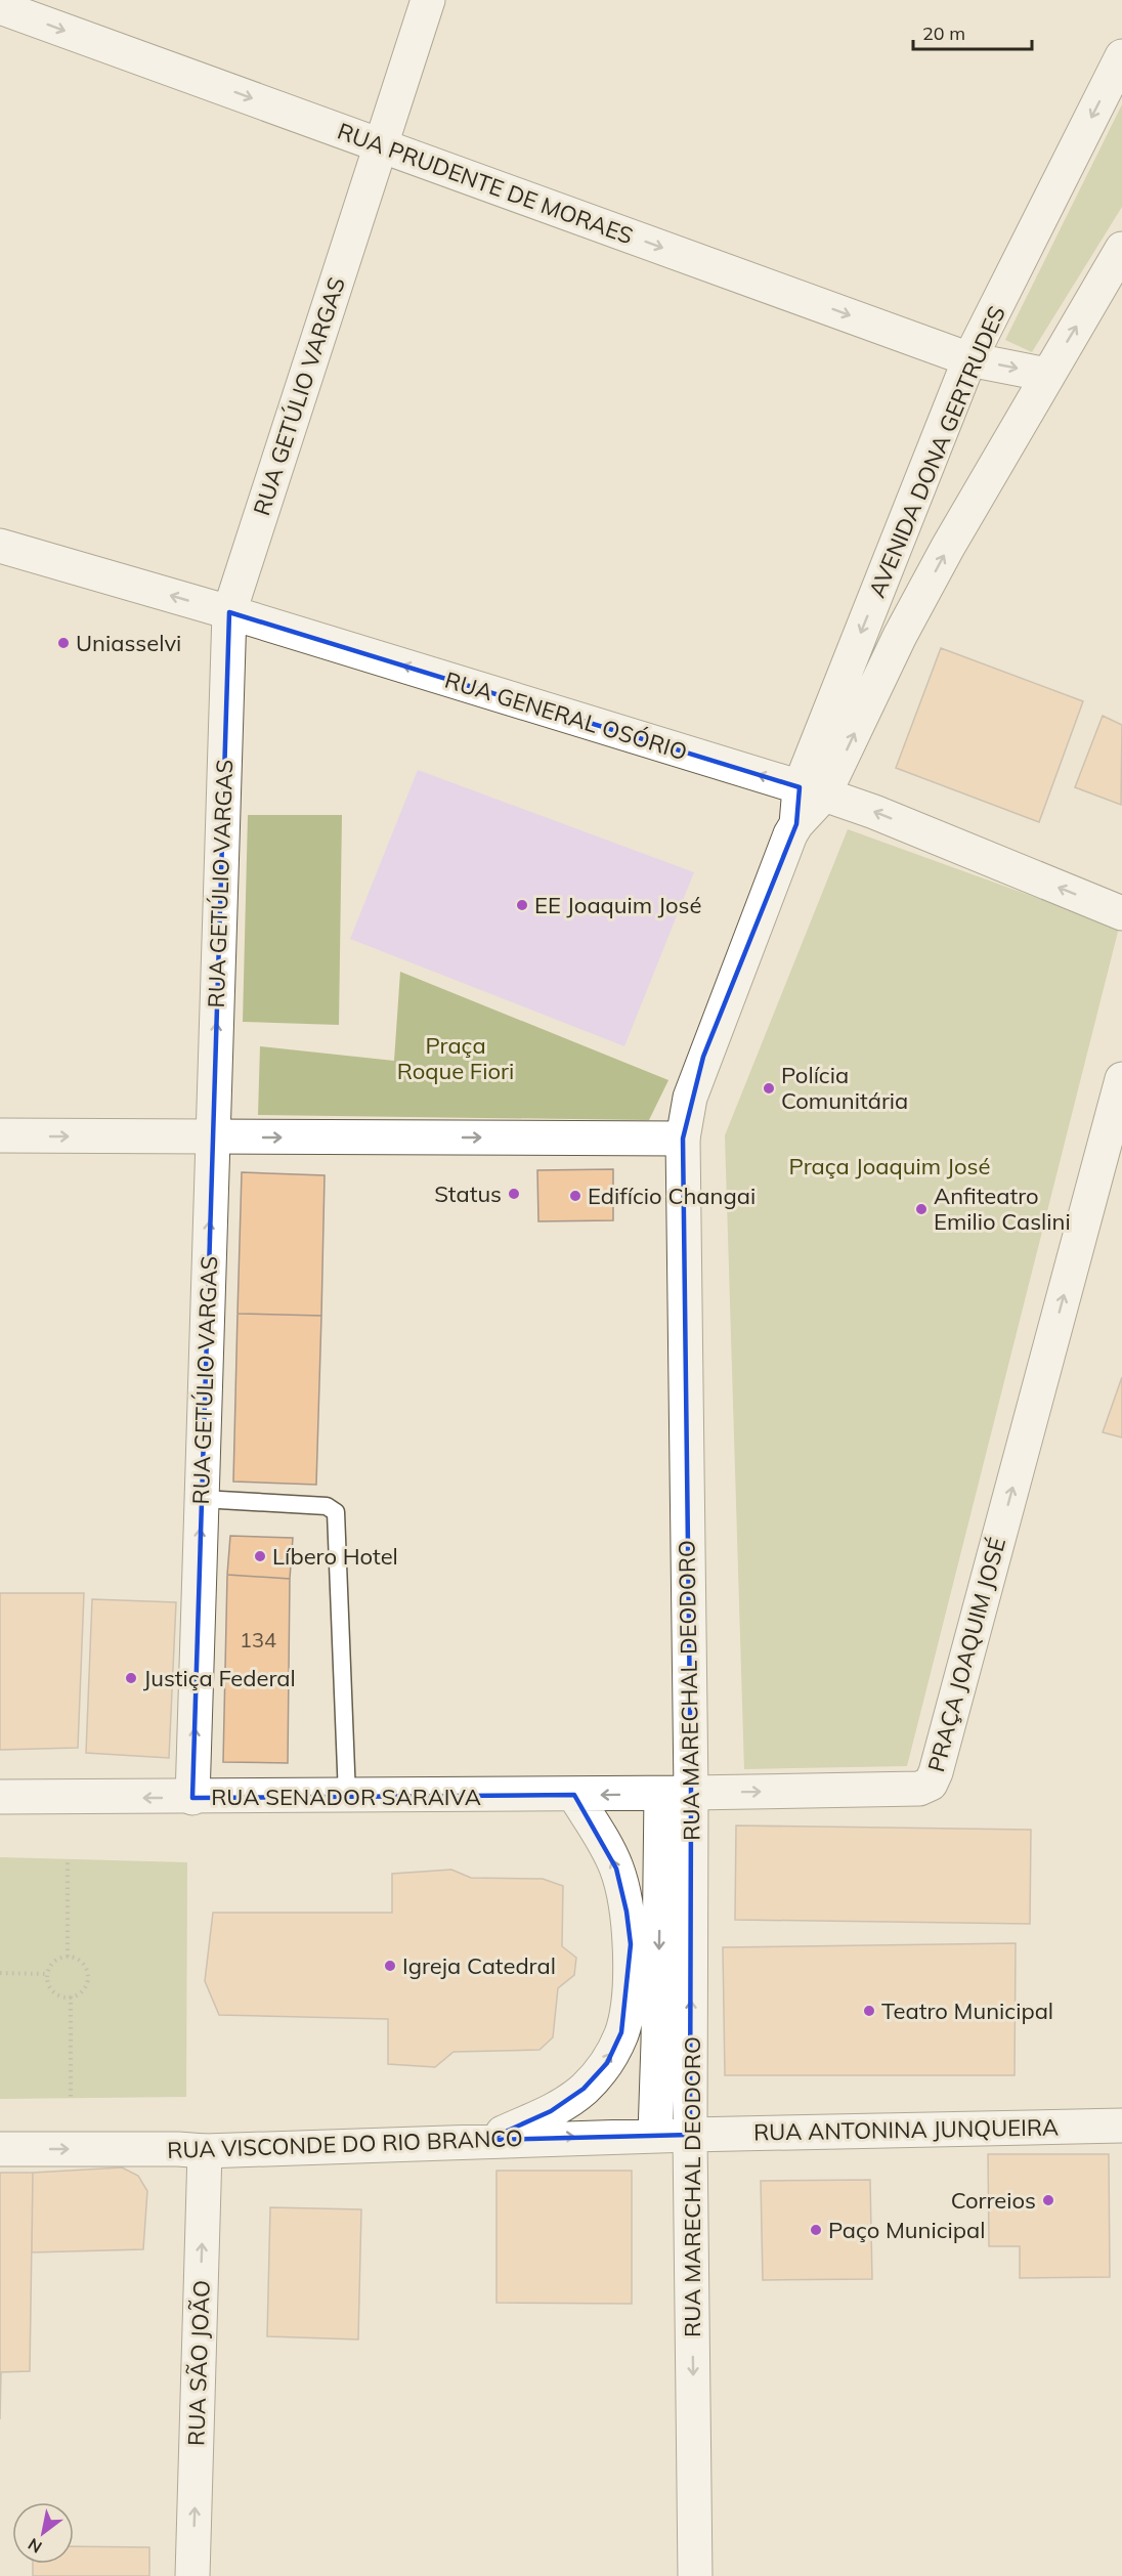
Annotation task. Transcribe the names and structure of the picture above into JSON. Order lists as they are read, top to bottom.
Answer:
{
  "streets": {
    "street": [
      "RUA PRUDENTE DE MORAES",
      "RUA GETÚLIO VARGAS",
      "AVENIDA DONA GERTRUDES",
      "RUA GENERAL OSÓRIO",
      "PRAÇA JOAQUIM JOSÉ",
      "RUA MARECHAL DEODORO",
      "RUA SENADOR SARAIVA",
      "RUA ANTONINA JUNQUEIRA",
      "RUA VISCONDE DO RIO BRANCO",
      "RUA SÃO JOÃO"
    ]
  },
  "crossings": [
    ["RUA PRUDENTE DE MORAES", "RUA GETÚLIO VARGAS"],
    ["RUA PRUDENTE DE MORAES", "AVENIDA DONA GERTRUDES"],
    ["RUA GETÚLIO VARGAS", "RUA GENERAL OSÓRIO"],
    ["RUA GETÚLIO VARGAS", "RUA SENADOR SARAIVA"],
    ["AVENIDA DONA GERTRUDES", "RUA GENERAL OSÓRIO"],
    ["AVENIDA DONA GERTRUDES", "RUA MARECHAL DEODORO"],
    ["RUA GENERAL OSÓRIO", "RUA MARECHAL DEODORO"],
    ["PRAÇA JOAQUIM JOSÉ", "RUA MARECHAL DEODORO"],
    ["PRAÇA JOAQUIM JOSÉ", "RUA SENADOR SARAIVA"],
    ["RUA MARECHAL DEODORO", "RUA SENADOR SARAIVA"],
    ["RUA MARECHAL DEODORO", "RUA ANTONINA JUNQUEIRA"],
    ["RUA MARECHAL DEODORO", "RUA VISCONDE DO RIO BRANCO"],
    ["RUA ANTONINA JUNQUEIRA", "RUA VISCONDE DO RIO BRANCO"],
    ["RUA VISCONDE DO RIO BRANCO", "RUA SÃO JOÃO"]
  ],
  "one_way": [
    "RUA PRUDENTE DE MORAES",
    "RUA GETÚLIO VARGAS",
    "RUA GENERAL OSÓRIO",
    "PRAÇA JOAQUIM JOSÉ",
    "RUA SENADOR SARAIVA",
    "RUA VISCONDE DO RIO BRANCO",
    "RUA SÃO JOÃO"
  ],
  "parks": ["Praça Roque Fiori", "Praça Joaquim José"],
  "places": [
    "Uniasselvi",
    "EE Joaquim José",
    "Polícia Comunitária",
    "Status",
    "Edifício Changai",
    "Anfiteatro Emilio Caslini",
    "Líbero Hotel",
    "Justiça Federal",
    "Igreja Catedral",
    "Teatro Municipal",
    "Correios",
    "Paço Municipal"
  ],
  "house_numbers": ["134"],
  "scale_bar": "20 m",
  "north": "bottom left"
}
